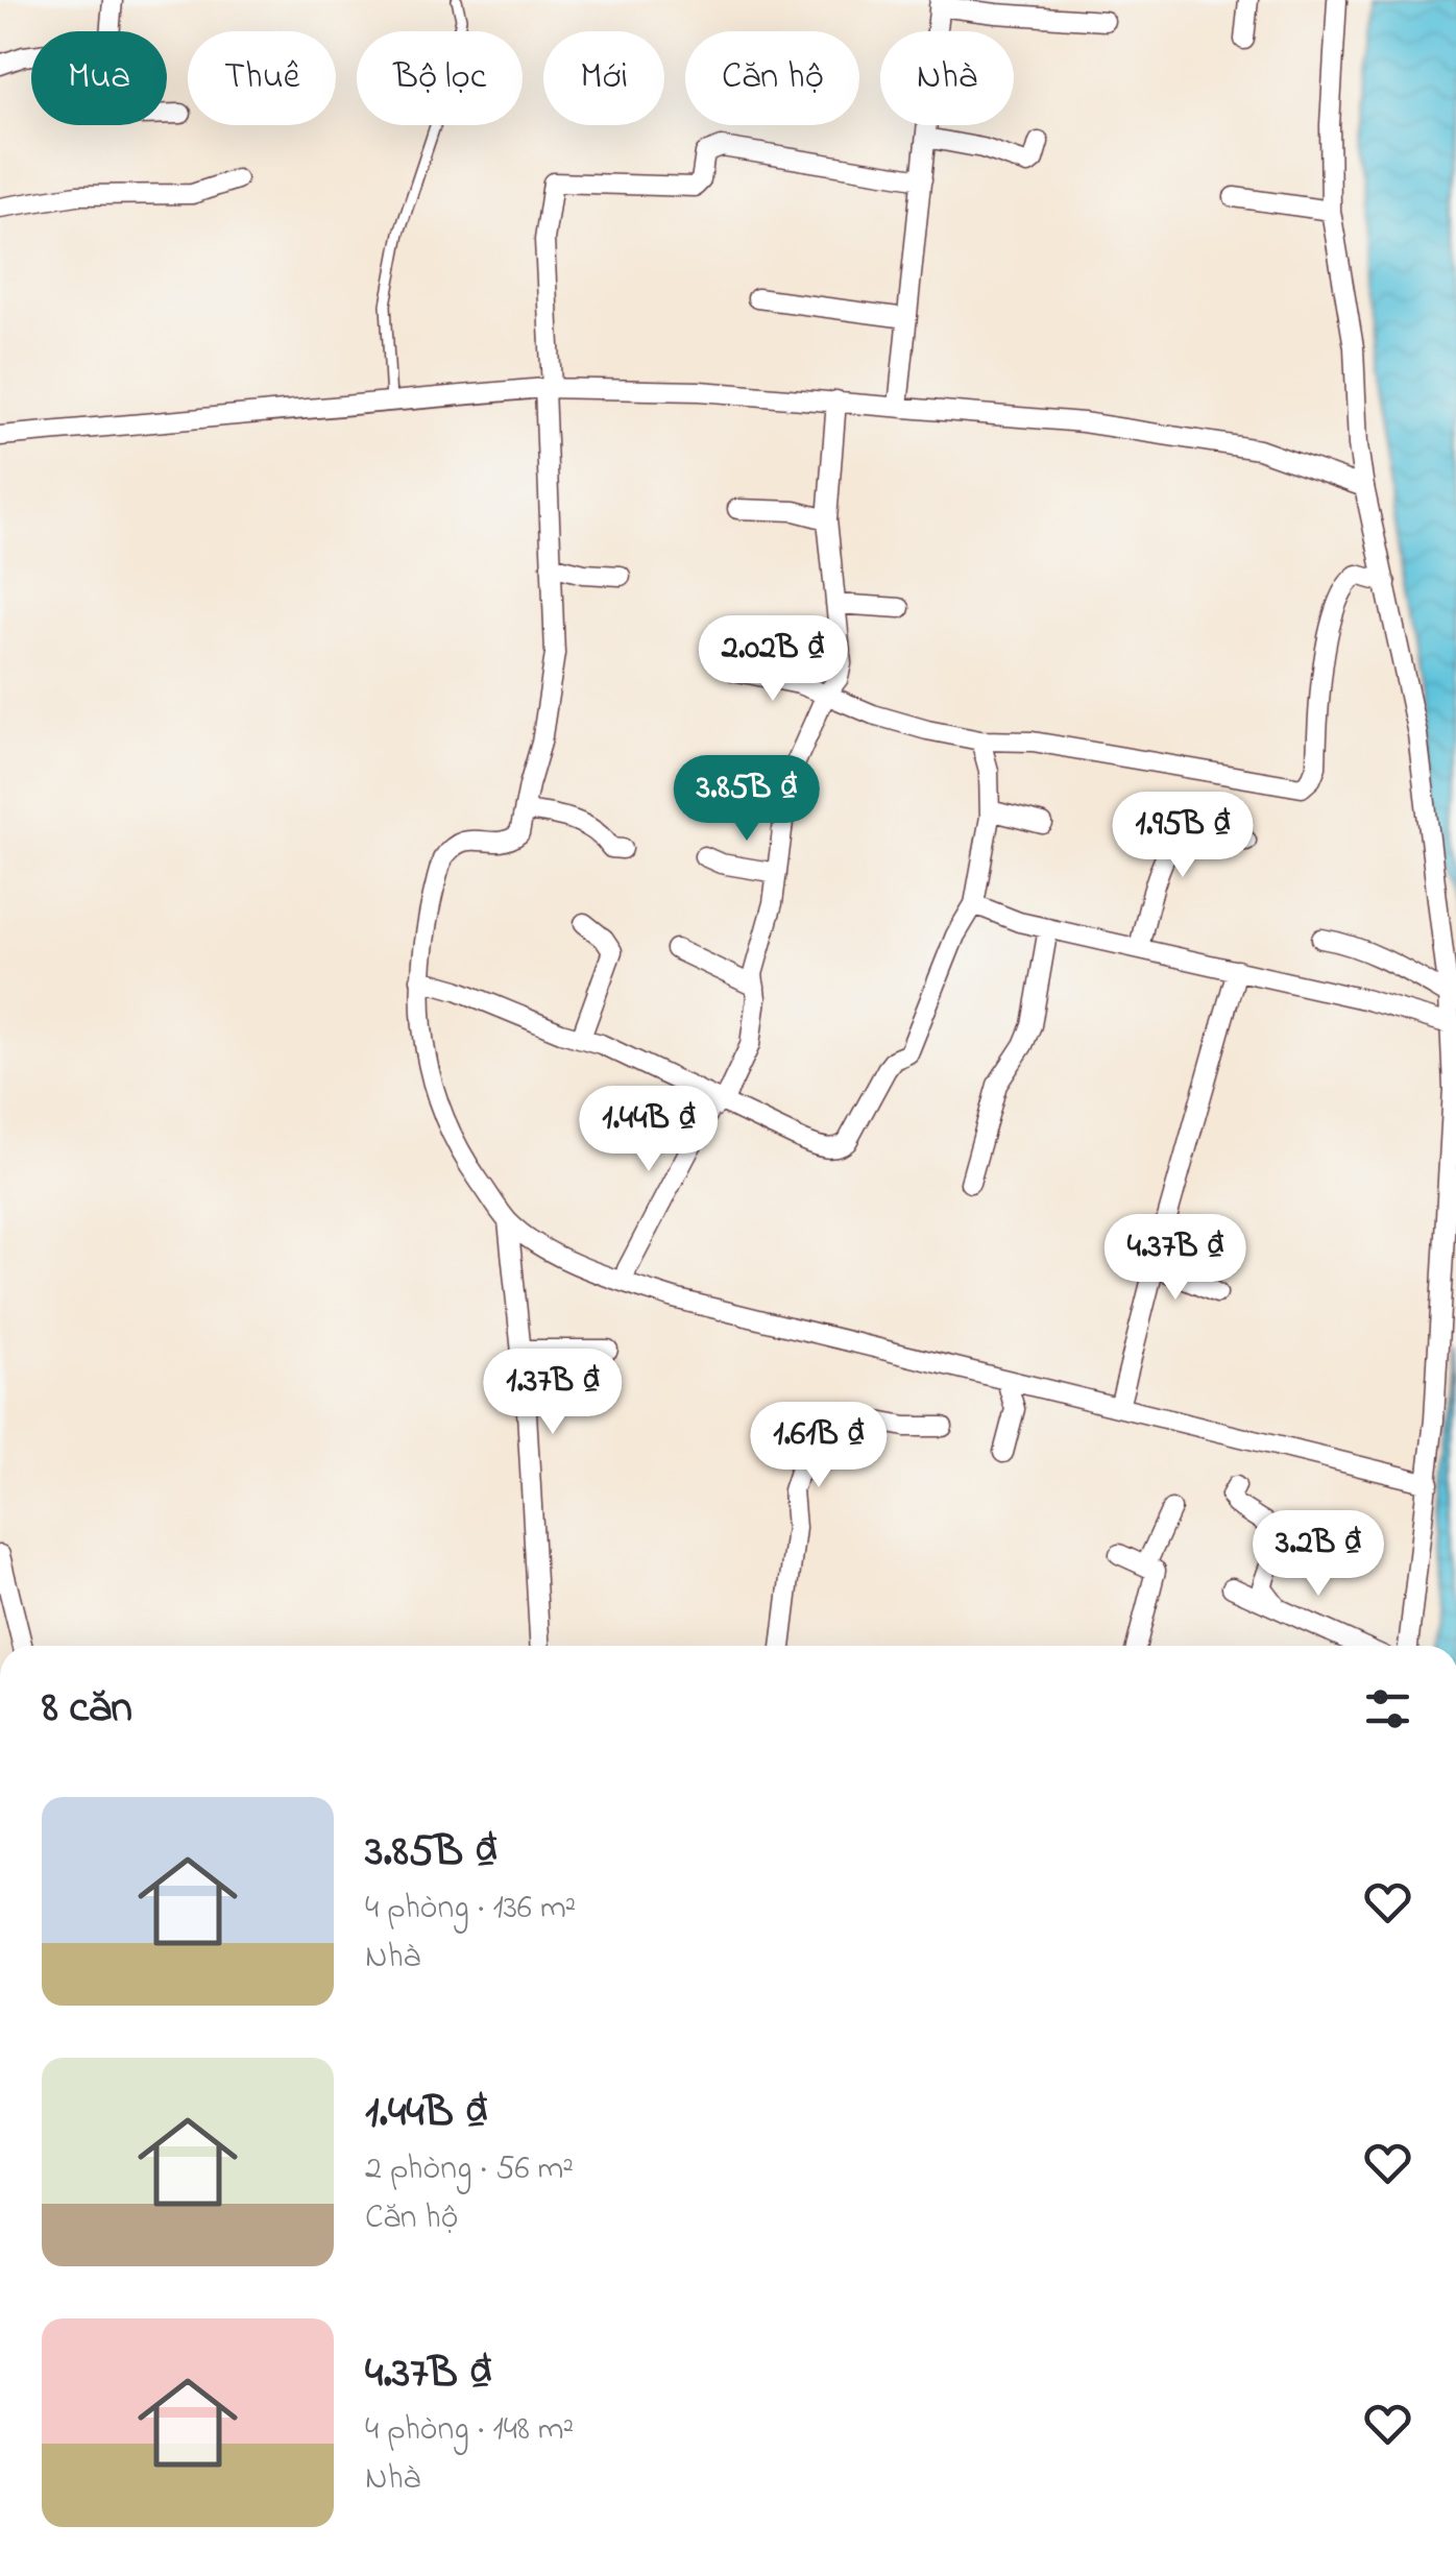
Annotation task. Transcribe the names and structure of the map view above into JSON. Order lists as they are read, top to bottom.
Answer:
{
  "page": {
    "chip": [
      "Mua",
      "Thuê",
      "Bộ lọc",
      "Mới",
      "Căn hộ",
      "Nhà"
    ],
    "price": [
      "2.02B ₫",
      "3.85B ₫",
      "1.95B ₫",
      "1.44B ₫",
      "4.37B ₫",
      "1.37B ₫",
      "1.61B ₫",
      "3.2B ₫"
    ],
    "heading": "8 căn",
    "list": [
      {
        "name": "3.85B ₫",
        "note": "4 phòng · 136 m² · Nhà"
      },
      {
        "name": "1.44B ₫",
        "note": "2 phòng · 56 m² · Căn hộ"
      },
      {
        "name": "4.37B ₫",
        "note": "4 phòng · 148 m² · Nhà"
      }
    ]
  }
}
